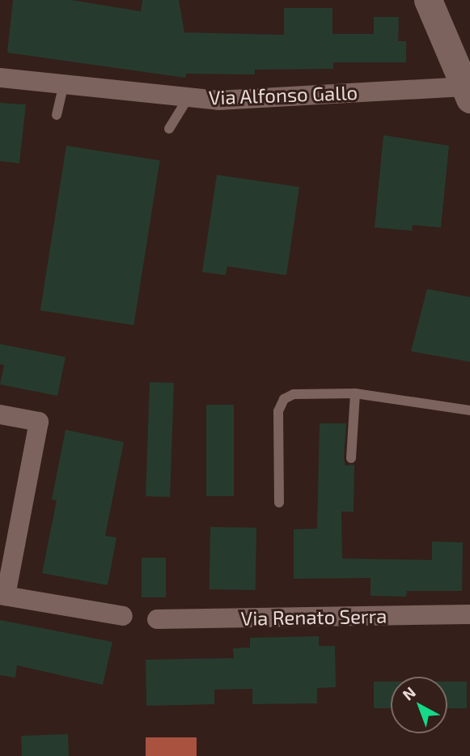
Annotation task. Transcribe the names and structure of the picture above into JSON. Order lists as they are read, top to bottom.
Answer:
{
  "streets": {
    "street": ["Via Alfonso Gallo", "Via Renato Serra"]
  },
  "north": "top left"
}
